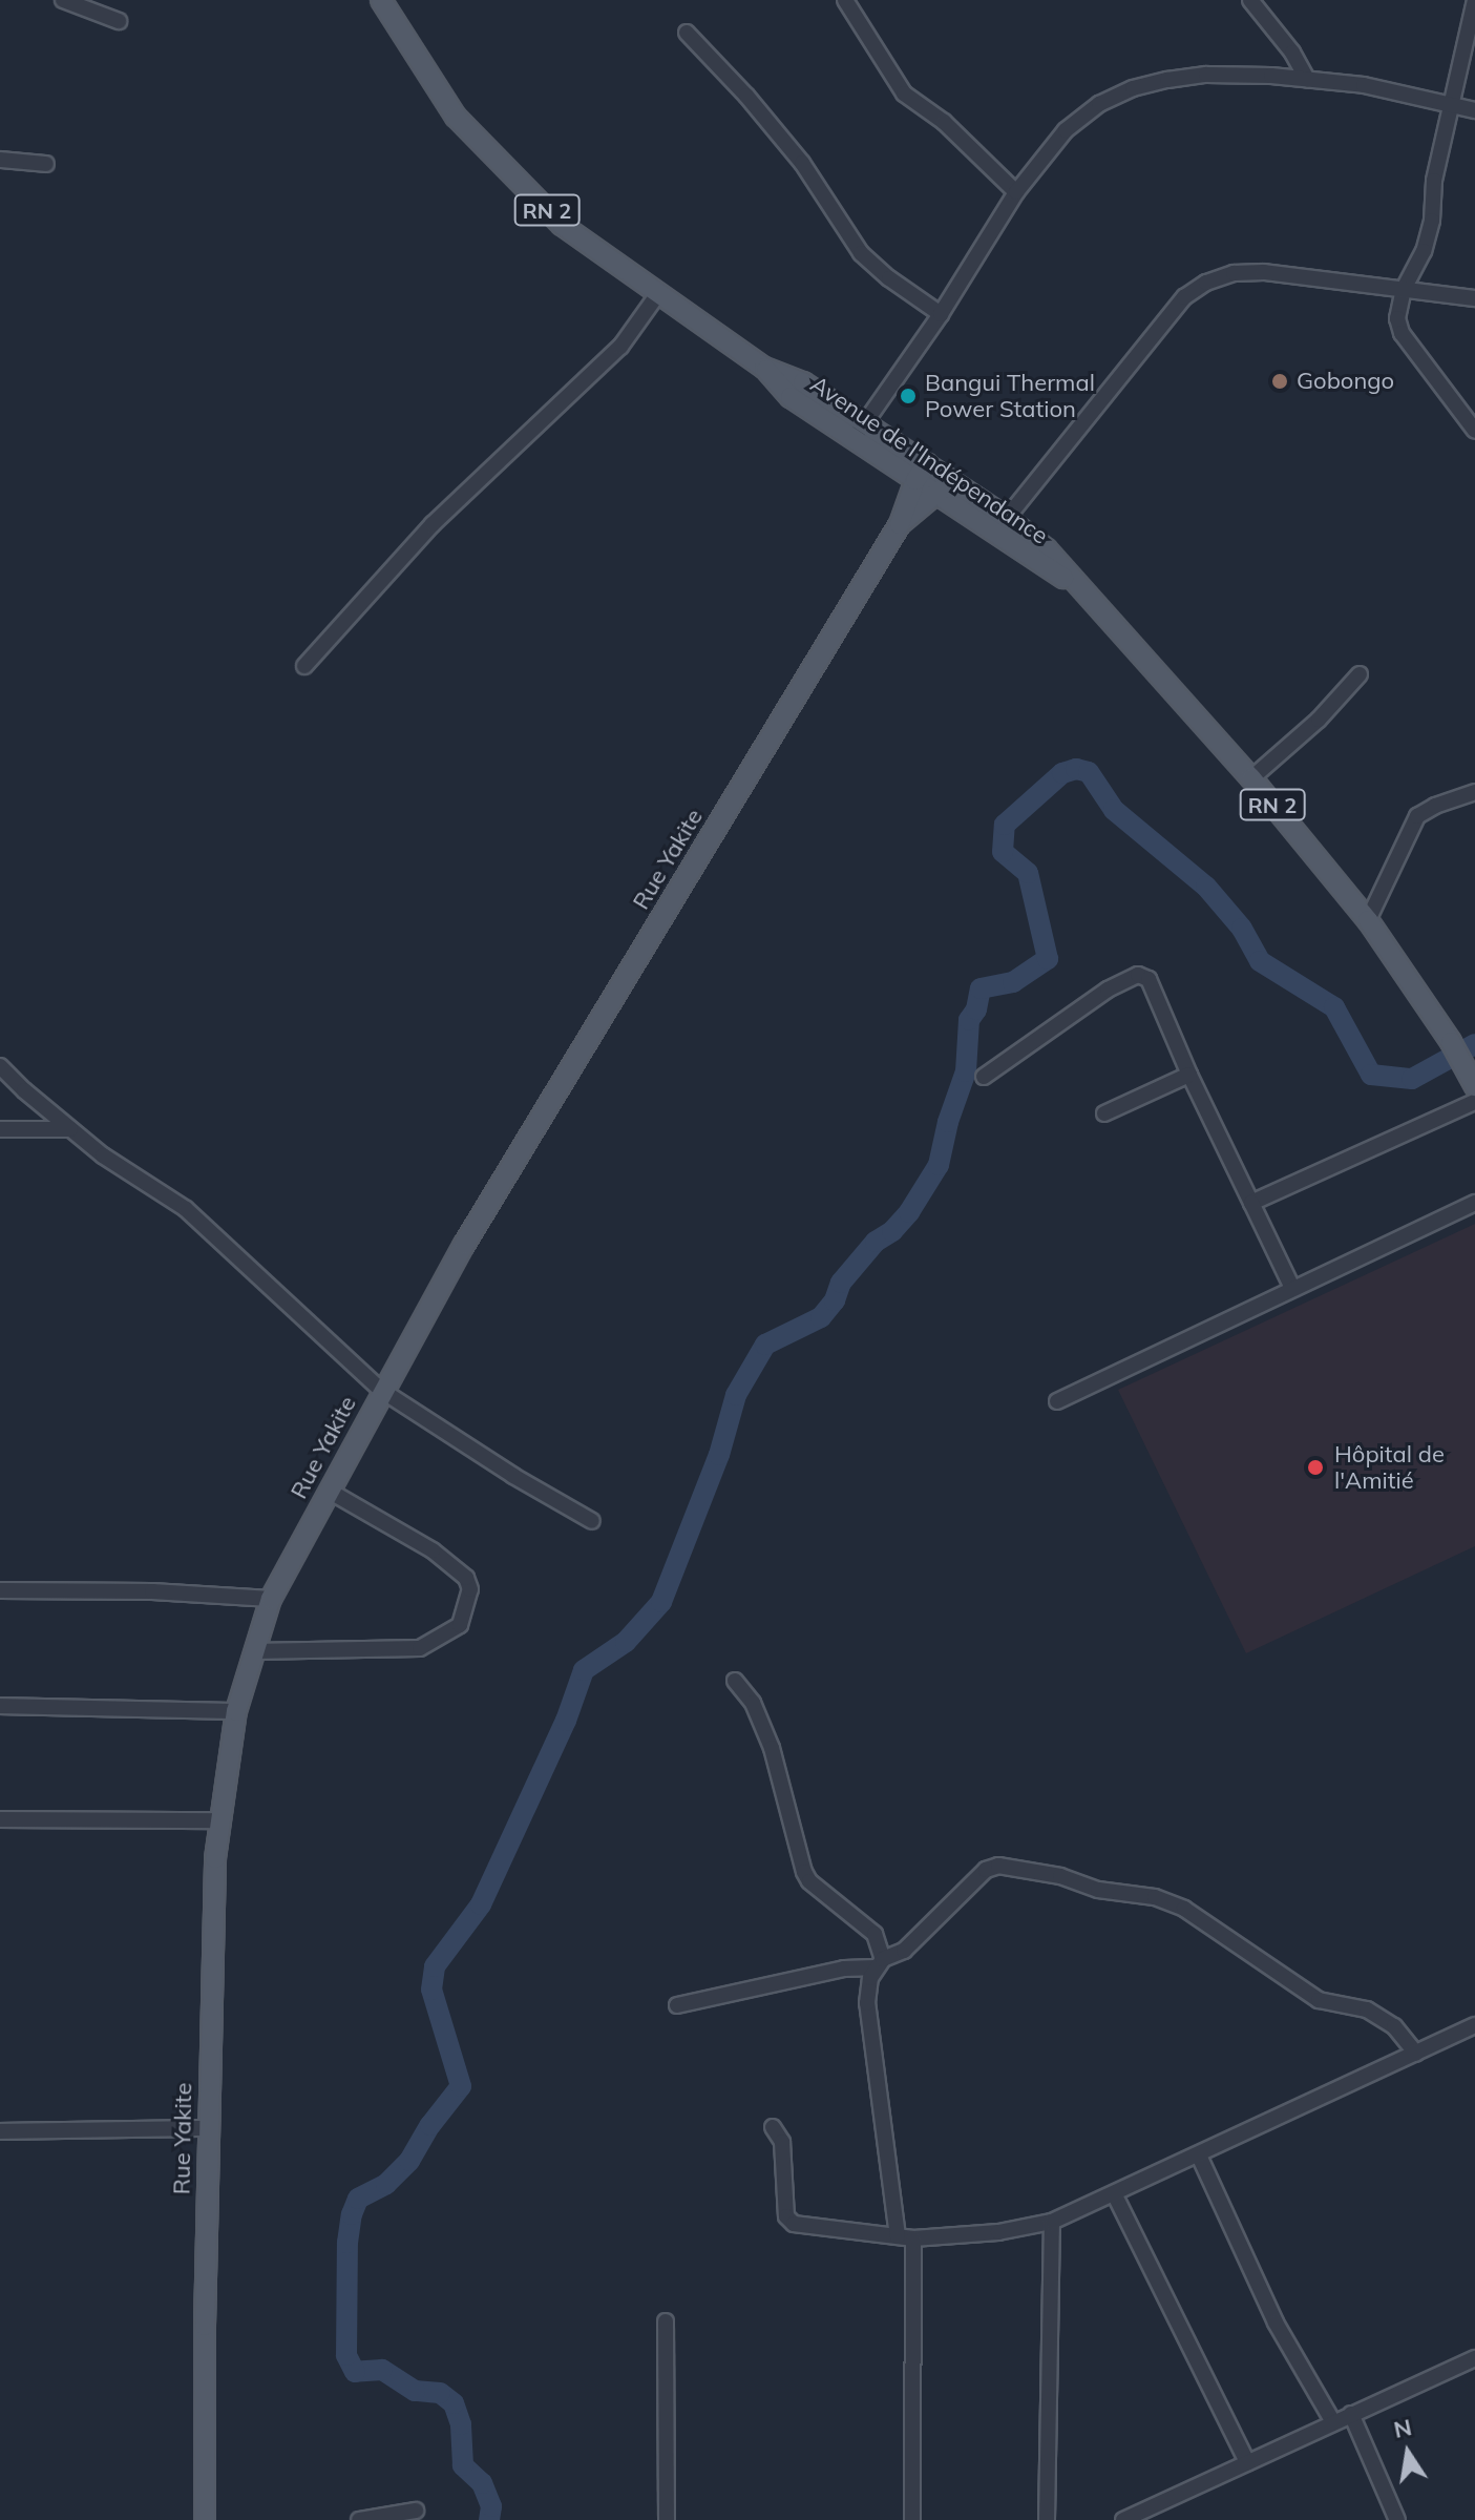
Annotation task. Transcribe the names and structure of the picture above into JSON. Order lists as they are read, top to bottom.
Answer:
{
  "streets": {
    "main road": ["RN 2", "Avenue de l'Indépendance", "Rue Yakite"]
  },
  "crossings": [
    ["Avenue de l'Indépendance", "Rue Yakite"]
  ],
  "places": ["Gobongo", "Bangui Thermal Power Station", "Hôpital de l'Amitié"],
  "north": "top"
}
